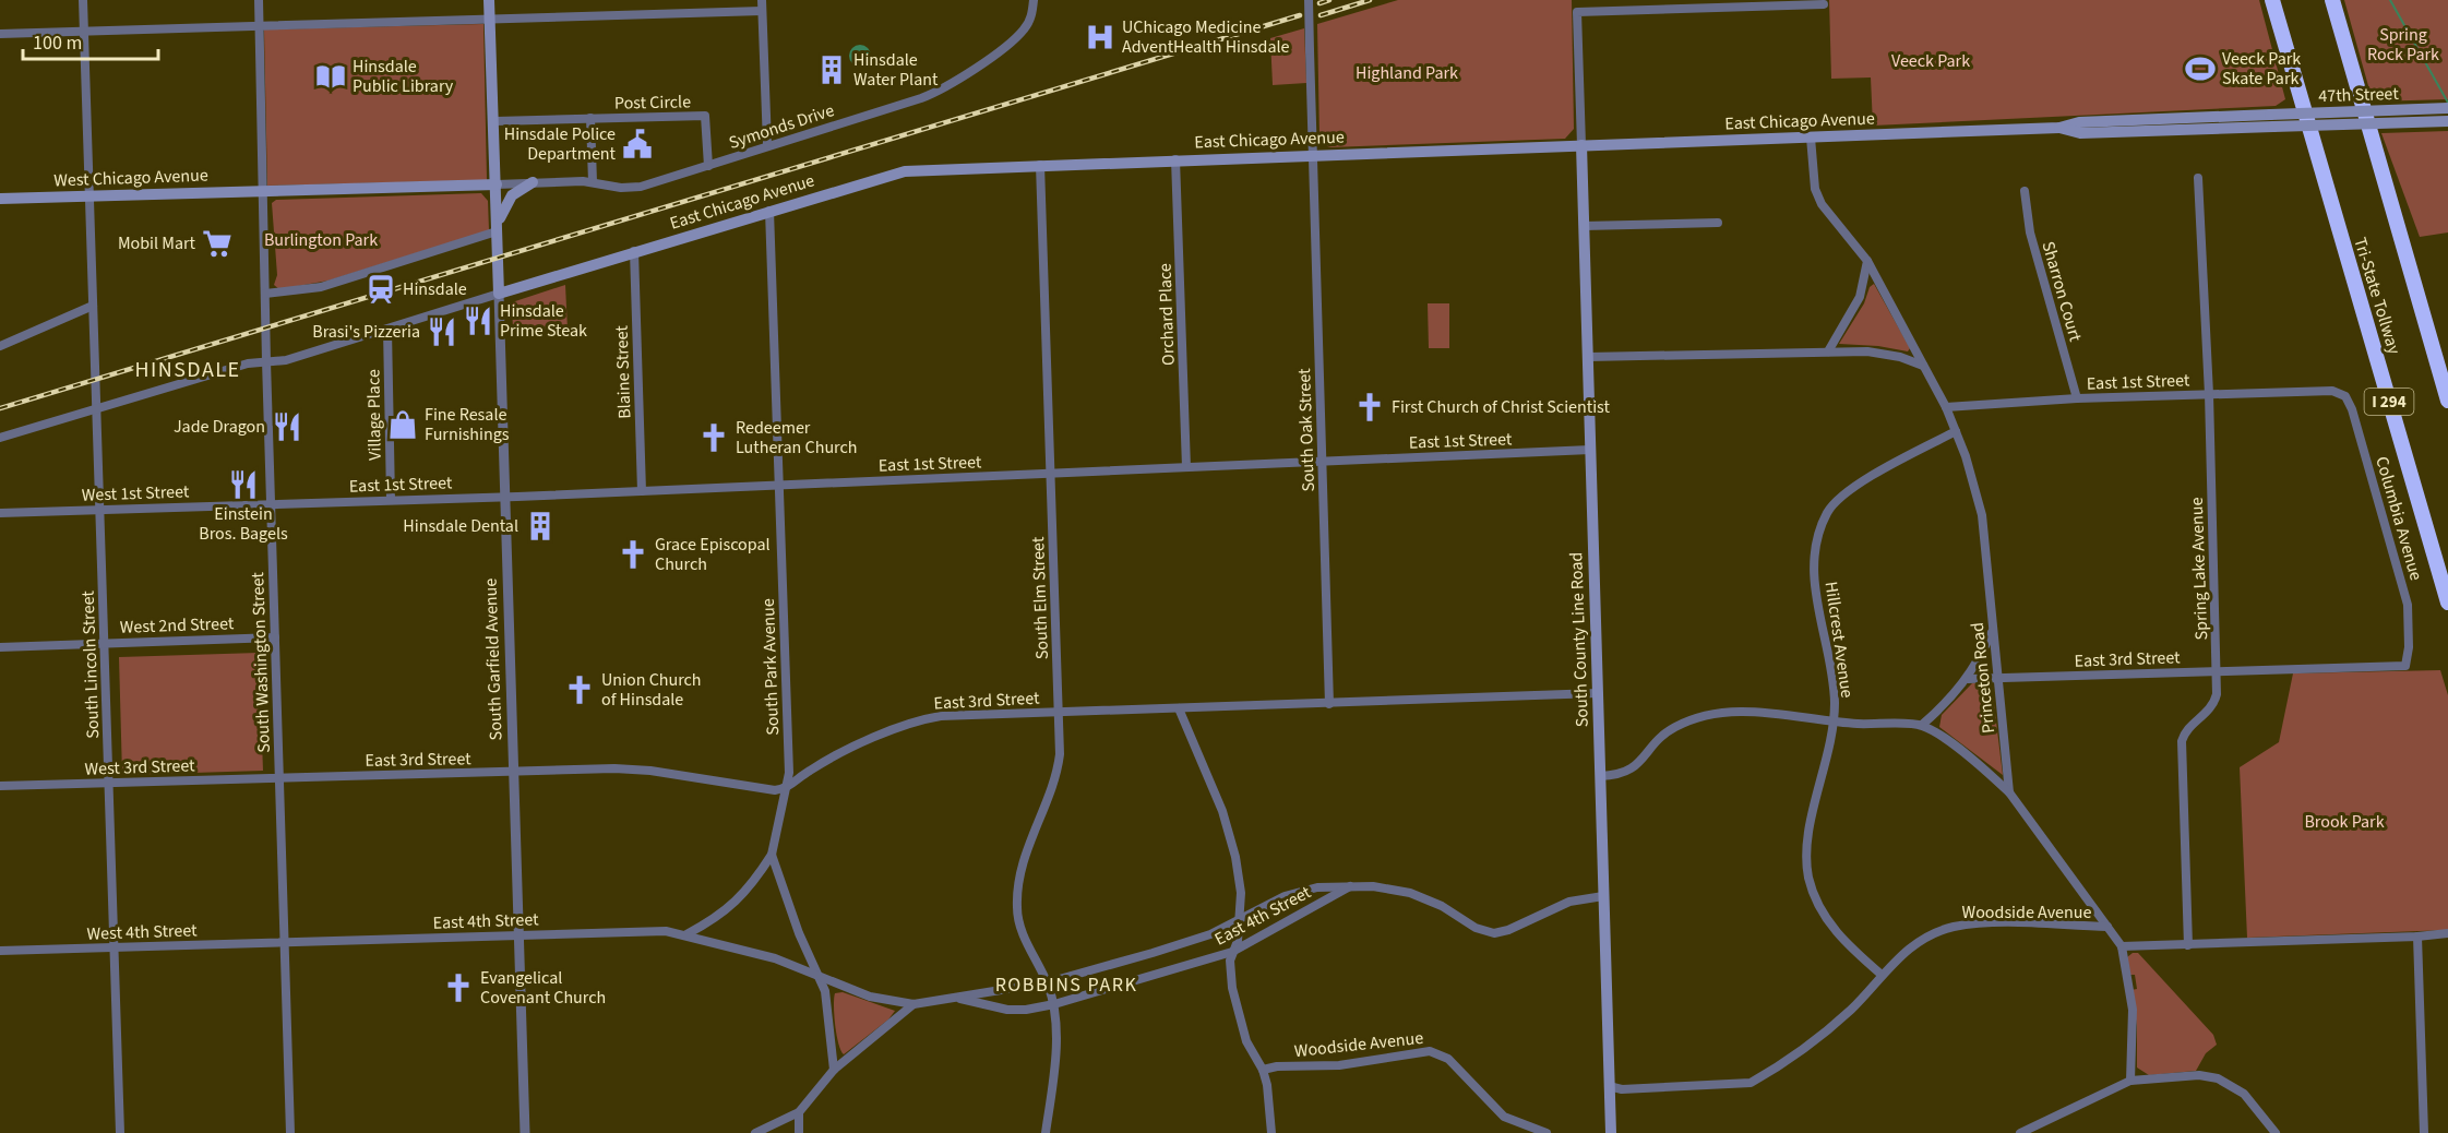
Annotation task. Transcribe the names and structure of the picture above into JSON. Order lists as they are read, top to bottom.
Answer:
{
  "streets": {
    "highway": ["Tri-State Tollway", "I 294"],
    "main road": [
      "47th Street",
      "East Chicago Avenue",
      "West Chicago Avenue",
      "South County Line Road",
      "South Garfield Avenue"
    ],
    "street": [
      "Post Circle",
      "Symonds Drive",
      "Sharron Court",
      "Orchard Place",
      "Blaine Street",
      "East 1st Street",
      "Village Place",
      "South Oak Street",
      "West 1st Street",
      "Columbia Avenue",
      "Spring Lake Avenue",
      "South Elm Street",
      "West 2nd Street",
      "Hillcrest Avenue",
      "East 3rd Street",
      "South Washington Street",
      "South Lincoln Street",
      "South Park Avenue",
      "Princeton Road",
      "West 3rd Street",
      "Woodside Avenue",
      "East 4th Street",
      "West 4th Street"
    ]
  },
  "crossings": [
    ["47th Street", "East Chicago Avenue"],
    ["Post Circle", "Symonds Drive"],
    ["Post Circle", "South Garfield Avenue"],
    ["East Chicago Avenue", "Orchard Place"],
    ["East Chicago Avenue", "Blaine Street"],
    ["East Chicago Avenue", "South Oak Street"],
    ["East Chicago Avenue", "South Elm Street"],
    ["East Chicago Avenue", "South County Line Road"],
    ["East Chicago Avenue", "South Garfield Avenue"],
    ["East Chicago Avenue", "South Park Avenue"],
    ["East Chicago Avenue", "Princeton Road"],
    ["Symonds Drive", "South Garfield Avenue"],
    ["West Chicago Avenue", "South Washington Street"],
    ["West Chicago Avenue", "South Lincoln Street"],
    ["Sharron Court", "East 1st Street"],
    ["Orchard Place", "East 1st Street"],
    ["Blaine Street", "East 1st Street"],
    ["East 1st Street", "Village Place"],
    ["East 1st Street", "South Oak Street"],
    ["East 1st Street", "West 1st Street"],
    ["East 1st Street", "Columbia Avenue"],
    ["East 1st Street", "Spring Lake Avenue"],
    ["East 1st Street", "South Elm Street"],
    ["East 1st Street", "South County Line Road"],
    ["East 1st Street", "South Garfield Avenue"],
    ["East 1st Street", "South Washington Street"],
    ["East 1st Street", "South Park Avenue"],
    ["East 1st Street", "Princeton Road"],
    ["South Oak Street", "East 3rd Street"],
    ["West 1st Street", "South Washington Street"],
    ["West 1st Street", "South Lincoln Street"],
    ["Columbia Avenue", "East 3rd Street"],
    ["Spring Lake Avenue", "East 3rd Street"],
    ["South Elm Street", "East 3rd Street"],
    ["South Elm Street", "East 4th Street"],
    ["West 2nd Street", "South Washington Street"],
    ["West 2nd Street", "South Lincoln Street"],
    ["South County Line Road", "East 3rd Street"],
    ["South County Line Road", "Woodside Avenue"],
    ["South County Line Road", "East 4th Street"],
    ["Hillcrest Avenue", "Princeton Road"],
    ["Hillcrest Avenue", "Woodside Avenue"],
    ["South Garfield Avenue", "East 3rd Street"],
    ["South Garfield Avenue", "East 4th Street"],
    ["East 3rd Street", "South Washington Street"],
    ["East 3rd Street", "South Park Avenue"],
    ["East 3rd Street", "Princeton Road"],
    ["East 3rd Street", "West 3rd Street"],
    ["South Washington Street", "West 3rd Street"],
    ["South Washington Street", "East 4th Street"],
    ["South Washington Street", "West 4th Street"],
    ["South Lincoln Street", "West 3rd Street"],
    ["South Lincoln Street", "West 4th Street"],
    ["East 4th Street", "West 4th Street"]
  ],
  "districts": ["HINSDALE", "ROBBINS PARK"],
  "parks": [
    "Spring Rock Park",
    "Veeck Park",
    "Highland Park",
    "Burlington Park",
    "Brook Park"
  ],
  "places": {
    "hospital": ["UChicago Medicine AdventHealth Hinsdale"],
    "sports": ["Veeck Park Skate Park"],
    "building": ["Hinsdale Water Plant", "Hinsdale Dental"],
    "library": ["Hinsdale Public Library"],
    "public building": ["Hinsdale Police Department"],
    "supermarket": ["Mobil Mart"],
    "station": ["Hinsdale"],
    "restaurant": [
      "Hinsdale Prime Steak",
      "Brasi's Pizzeria",
      "Jade Dragon",
      "Einstein Bros. Bagels"
    ],
    "church": [
      "First Church of Christ Scientist",
      "Redeemer Lutheran Church",
      "Grace Episcopal Church",
      "Union Church of Hinsdale",
      "Evangelical Covenant Church"
    ],
    "shop": ["Fine Resale Furnishings"]
  },
  "scale_bar": "100 m"
}
